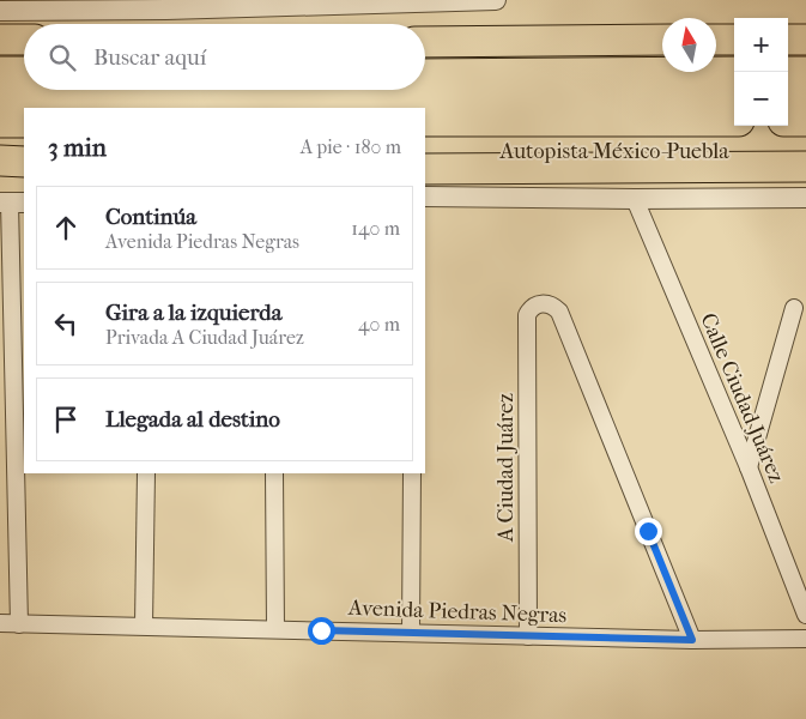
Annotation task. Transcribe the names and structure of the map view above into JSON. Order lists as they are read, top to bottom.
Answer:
{
  "streets": {
    "highway": ["Autopista México-Puebla"],
    "street": ["Calle Ciudad Juárez", "A Ciudad Juárez", "Avenida Piedras Negras"]
  },
  "crossings": [
    ["A Ciudad Juárez", "Avenida Piedras Negras"]
  ],
  "north": "top",
  "page": {
    "map_buttons": ["+", "−"],
    "search": "Buscar aquí",
    "heading": ["3 min", "A pie · 180 m"],
    "list": [
      ["Continúa", "Avenida Piedras Negras", "140 m"],
      ["Gira a la izquierda", "Privada A Ciudad Juárez", "40 m"],
      "Llegada al destino"
    ]
  }
}
